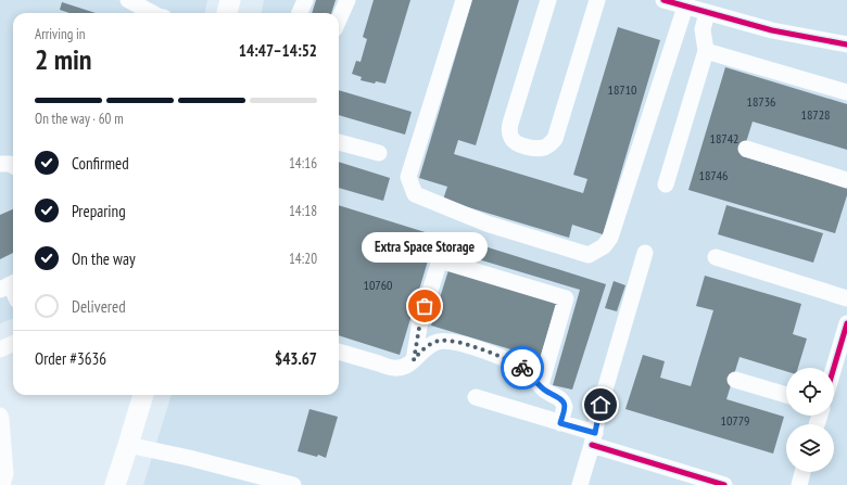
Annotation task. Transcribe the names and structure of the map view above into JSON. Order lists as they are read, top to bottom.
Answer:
{
  "places": ["Extra Space Storage"],
  "house_numbers": [
    "18710",
    "18736",
    "18728",
    "18742",
    "18746",
    "10760",
    "10779"
  ],
  "page": {
    "heading": ["2 min", "Arriving in", "14:47–14:52"],
    "panel": ["Order #3636", "$43.67"],
    "bar": "On the way · 60 m",
    "list": [
      ["Confirmed", "14:16"],
      ["Preparing", "14:18"],
      ["On the way", "14:20"],
      "Delivered"
    ],
    "bubble": "Extra Space Storage"
  }
}
